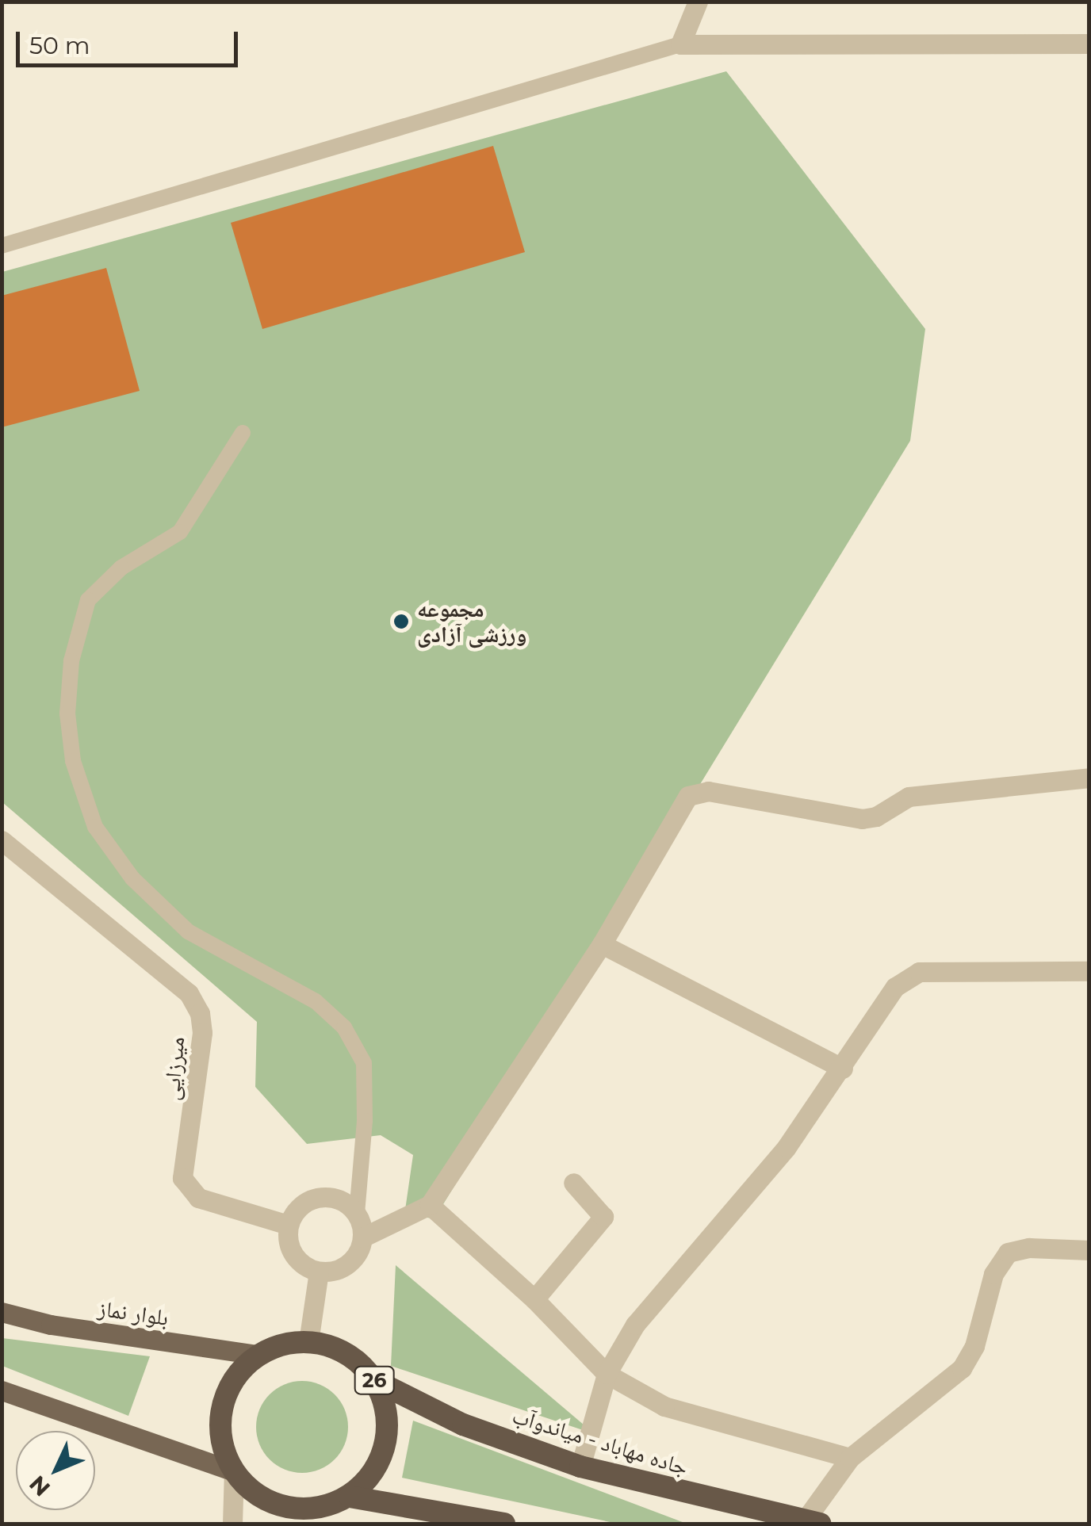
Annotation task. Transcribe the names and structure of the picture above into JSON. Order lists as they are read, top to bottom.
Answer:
{
  "streets": {
    "highway": ["26", "جاده مهاباد - میاندوآب"],
    "main road": ["بلوار نماز"],
    "street": ["میرزایی"]
  },
  "crossings": [
    ["بلوار نماز", "26"],
    ["بلوار نماز", "جاده مهاباد - میاندوآب"],
    ["26", "جاده مهاباد - میاندوآب"]
  ],
  "places": ["مجموعه ورزشی آزادی"],
  "scale_bar": "50 m",
  "north": "bottom left"
}
